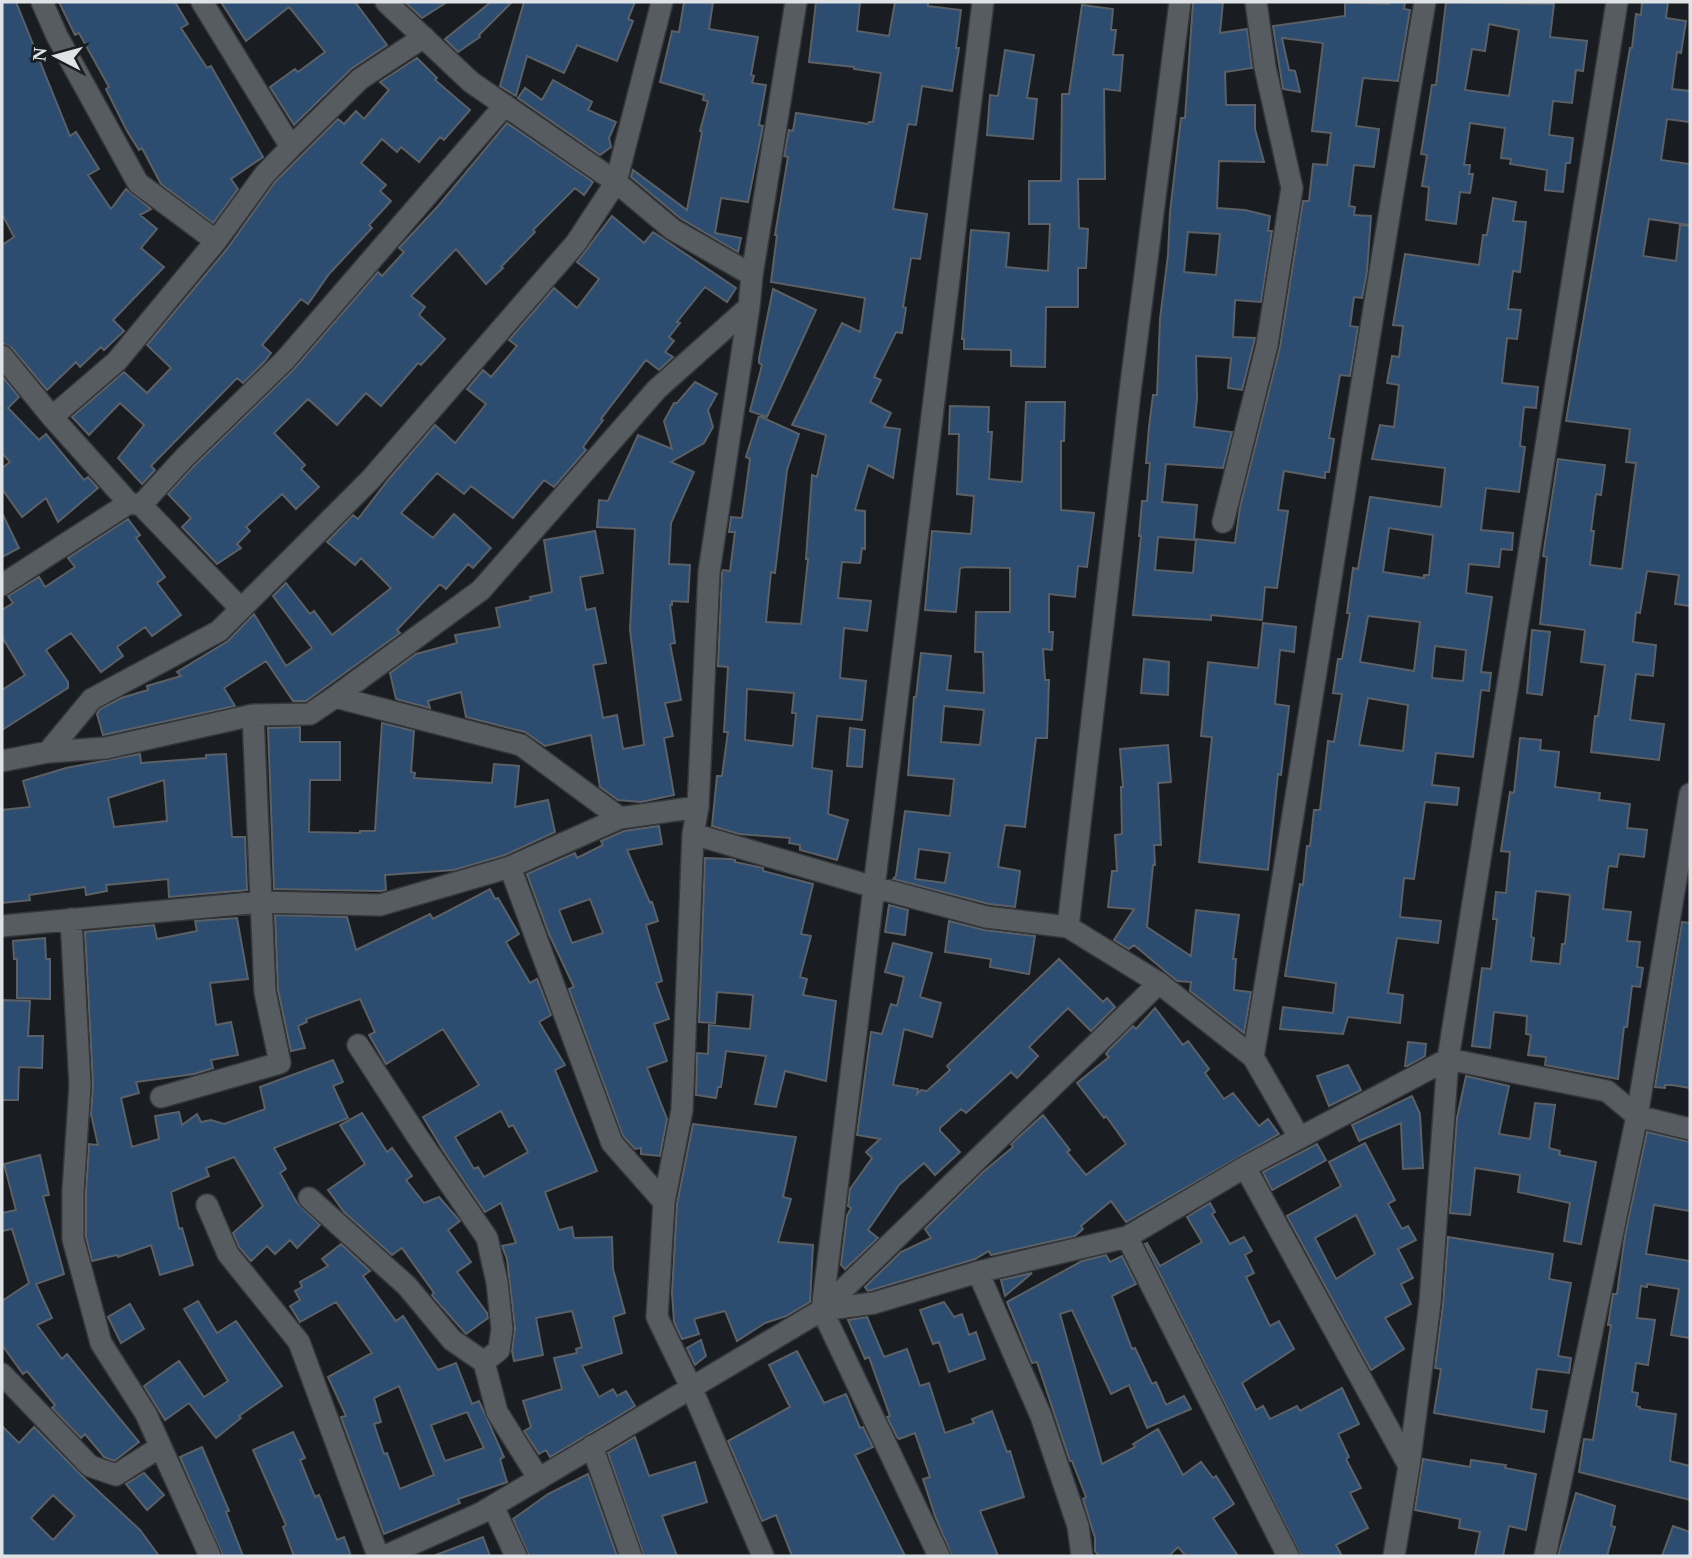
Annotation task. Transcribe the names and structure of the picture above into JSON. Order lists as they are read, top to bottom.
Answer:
{
  "north": "left"
}
